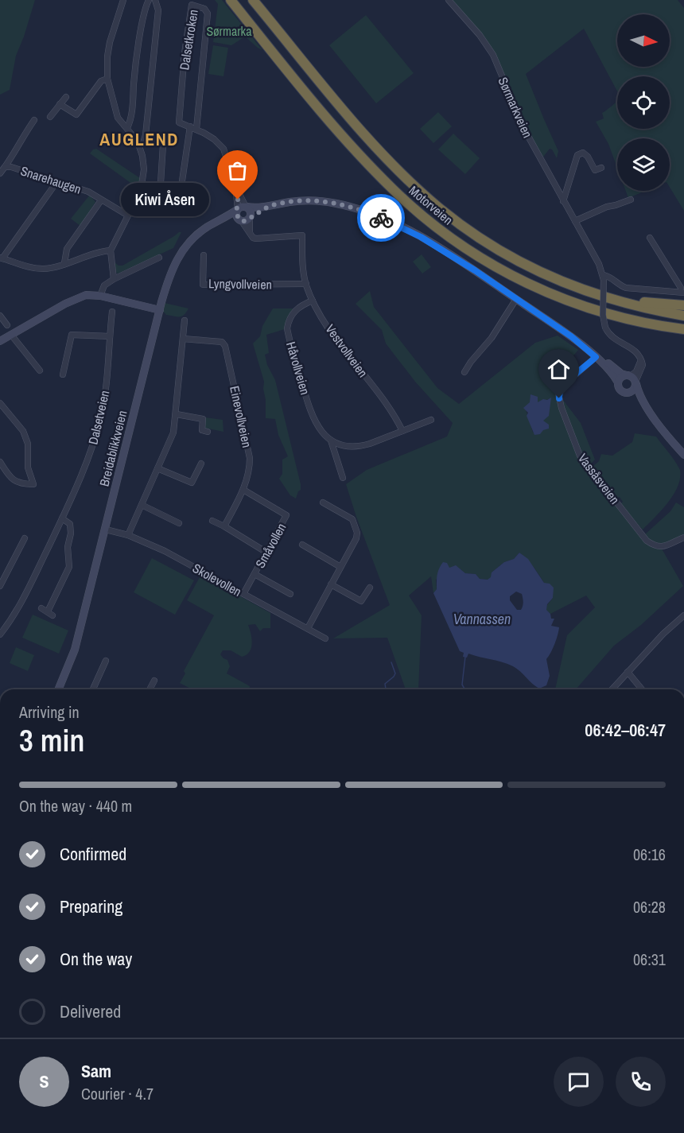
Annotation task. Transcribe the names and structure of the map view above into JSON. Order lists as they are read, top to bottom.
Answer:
{
  "streets": {
    "highway": ["Motorveien"],
    "main road": ["Breidablikkveien"],
    "street": [
      "Dalsetkroken",
      "Sørmarkveien",
      "Snarehaugen",
      "Lyngvollveien",
      "Vestvollveien",
      "Håvollveien",
      "Einevollveien",
      "Dalsetveien",
      "Vassåsveien",
      "Småvollen",
      "Skolevollen"
    ]
  },
  "crossings": [
    ["Lyngvollveien", "Vestvollveien"],
    ["Vestvollveien", "Håvollveien"],
    ["Einevollveien", "Småvollen"],
    ["Breidablikkveien", "Skolevollen"],
    ["Småvollen", "Skolevollen"]
  ],
  "districts": ["AUGLEND"],
  "water": ["Vannassen"],
  "parks": ["Sørmarka"],
  "places": ["Kiwi Åsen"],
  "north": "right",
  "page": {
    "bubble": "Kiwi Åsen",
    "heading": ["3 min", "Arriving in", "06:42–06:47"],
    "panel": ["Sam", "Courier · 4.7"],
    "bar": "On the way · 440 m",
    "list": [
      ["Confirmed", "06:16"],
      ["Preparing", "06:28"],
      ["On the way", "06:31"],
      "Delivered"
    ],
    "round": "S"
  }
}
